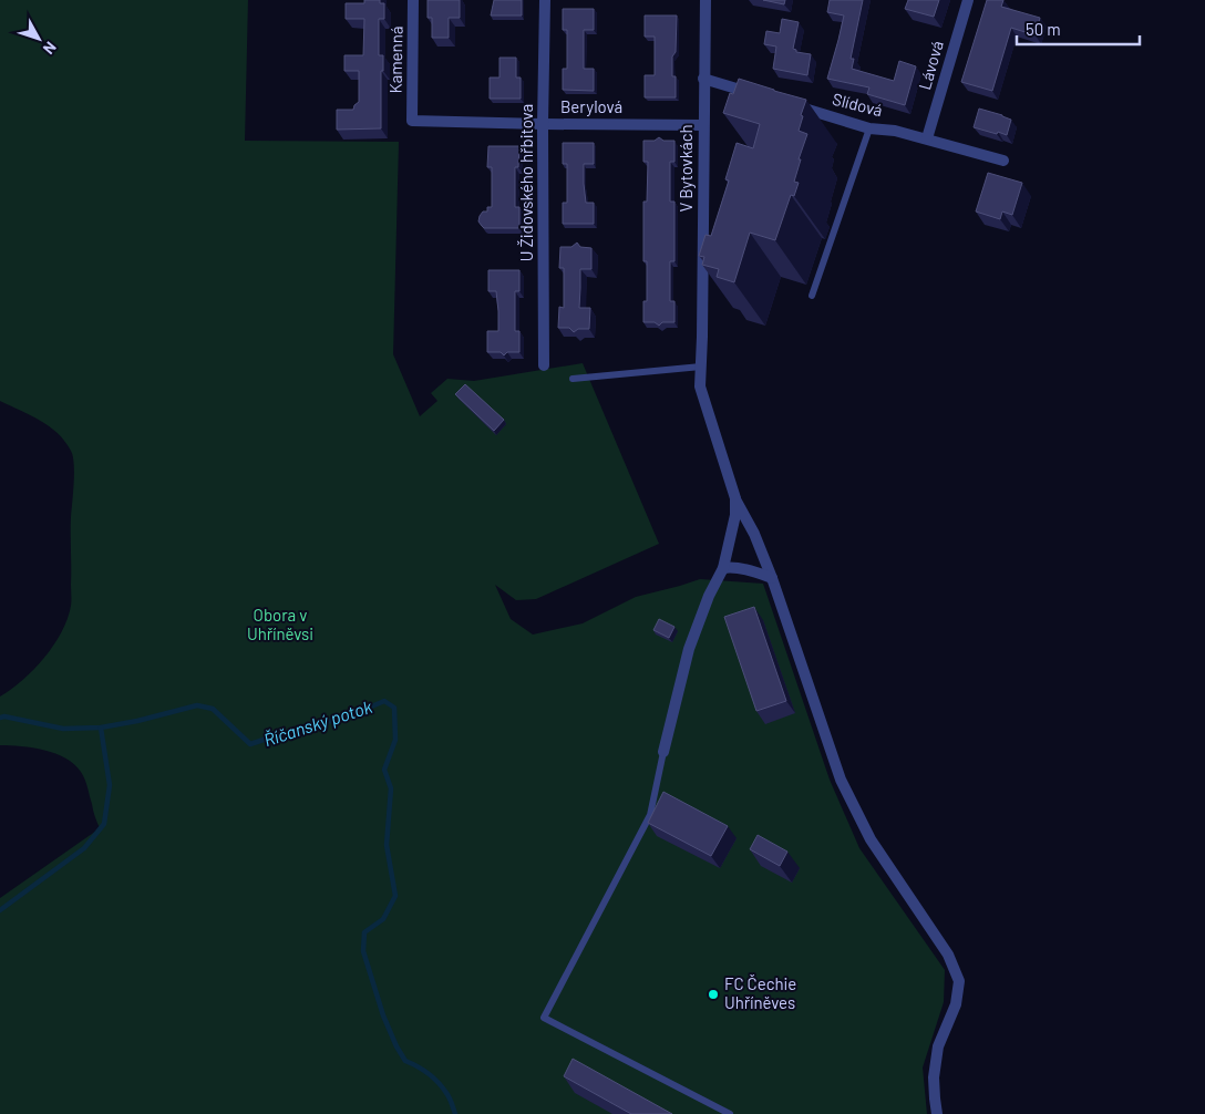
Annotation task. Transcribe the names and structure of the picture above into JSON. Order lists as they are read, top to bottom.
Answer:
{
  "streets": {
    "street": [
      "Kamenná",
      "Lávová",
      "Slídová",
      "Berylová",
      "V Bytovkách",
      "U Židovského hřbitova"
    ]
  },
  "crossings": [
    ["Kamenná", "Berylová"],
    ["Lávová", "Slídová"],
    ["Berylová", "V Bytovkách"],
    ["Berylová", "U Židovského hřbitova"]
  ],
  "water": ["Říčanský potok"],
  "parks": ["Obora v Uhříněvsi"],
  "places": ["FC Čechie Uhříněves"],
  "scale_bar": "50 m",
  "north": "bottom right"
}
